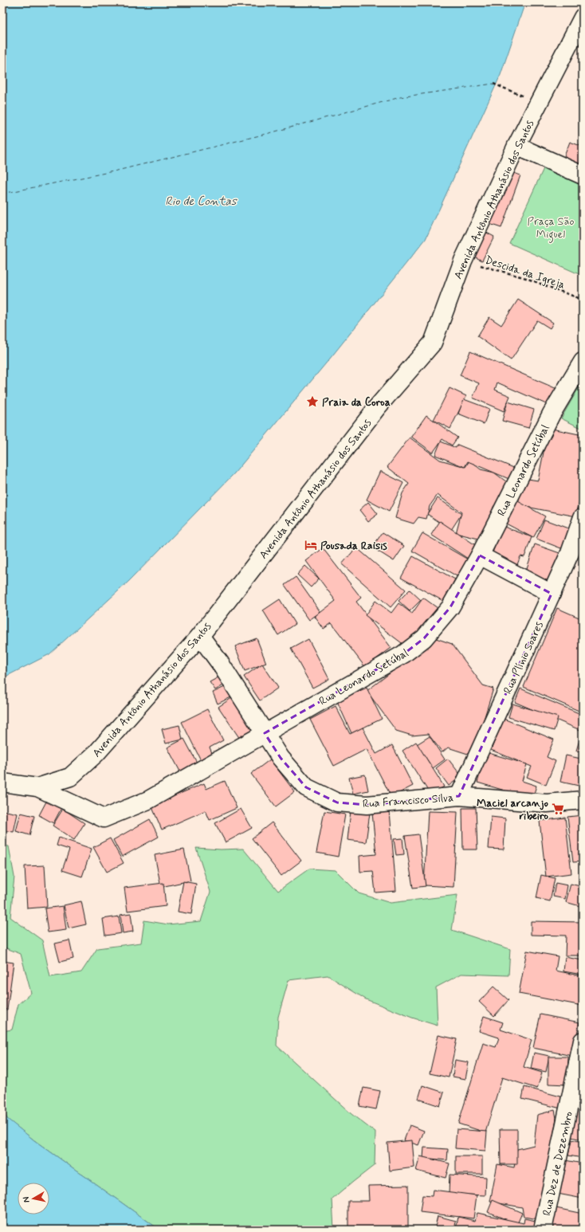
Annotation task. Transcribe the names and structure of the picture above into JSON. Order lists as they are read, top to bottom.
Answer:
{
  "streets": {
    "street": [
      "Avenida Antônio Athanásio dos Santos",
      "Rua Leonardo Setúbal",
      "Rua Plínio Soares",
      "Rua Francisco Silva",
      "Rua Dez de Dezembro"
    ],
    "path": ["Descida da Igreja"]
  },
  "crossings": [
    ["Avenida Antônio Athanásio dos Santos", "Descida da Igreja"],
    ["Avenida Antônio Athanásio dos Santos", "Rua Leonardo Setúbal"],
    ["Avenida Antônio Athanásio dos Santos", "Rua Francisco Silva"],
    ["Rua Leonardo Setúbal", "Rua Francisco Silva"],
    ["Rua Plínio Soares", "Rua Francisco Silva"]
  ],
  "water": ["Rio de Contas"],
  "parks": ["Praça São Miguel"],
  "places": {
    "place": ["Praia da Coroa"],
    "hotel": ["Pousada Raisis"],
    "supermarket": ["Maciel arcanjo ribeiro"]
  },
  "north": "left"
}
